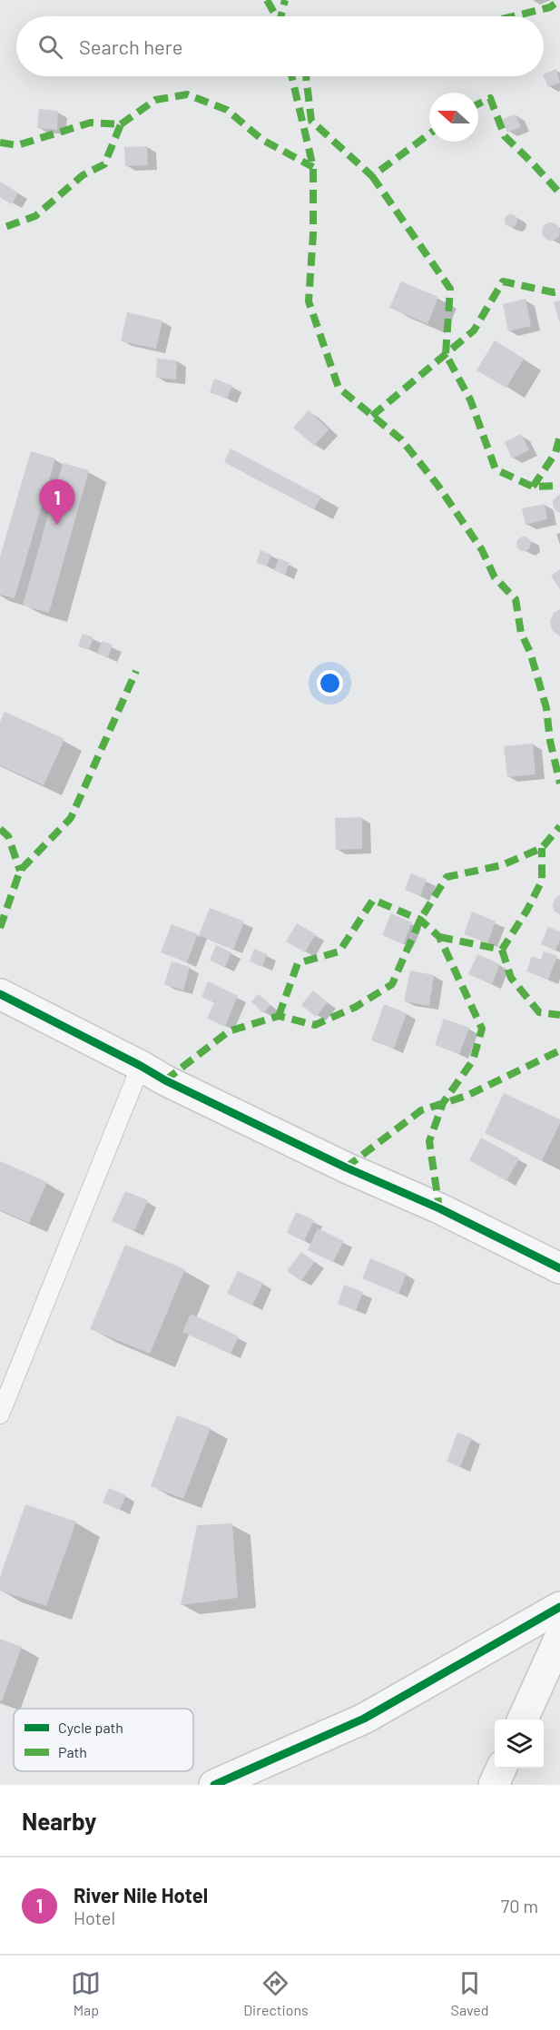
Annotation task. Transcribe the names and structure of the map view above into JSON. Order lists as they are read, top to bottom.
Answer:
{
  "legend": ["Cycle path", "Path"],
  "north": "left",
  "page": {
    "search": "Search here",
    "pins": "1",
    "heading": "Nearby",
    "list": [
      {
        "mark": "1",
        "name": "River Nile Hotel",
        "note": "Hotel",
        "value": "70 m"
      }
    ],
    "nav": ["Map", "Directions", "Saved"]
  }
}
